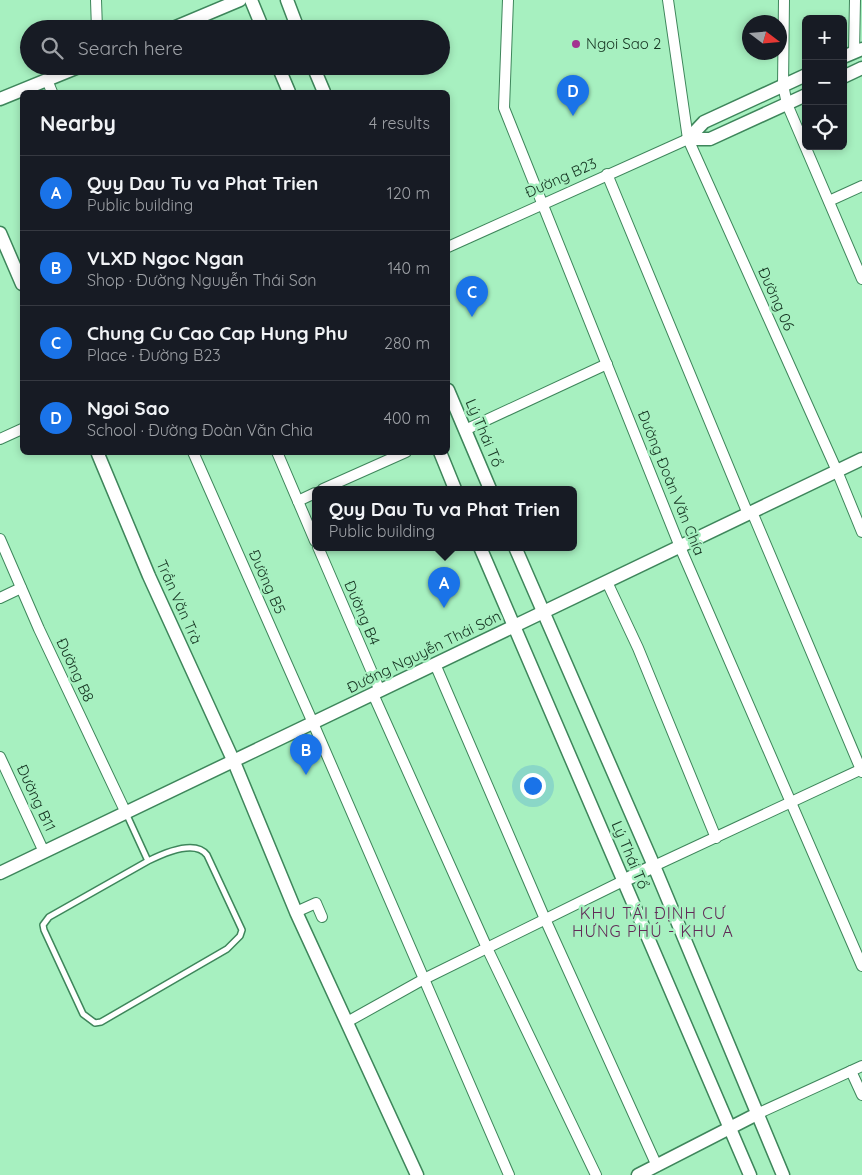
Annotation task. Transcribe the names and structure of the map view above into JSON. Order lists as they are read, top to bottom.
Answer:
{
  "streets": {
    "street": [
      "Đường B23",
      "Đường 06",
      "Lý Thái Tổ",
      "Đường Đoàn Văn Chia",
      "Đường B5",
      "Trần Văn Trà",
      "Đường B4",
      "Đường Nguyễn Thái Sơn",
      "Đường B8",
      "Đường B11"
    ]
  },
  "crossings": [
    ["Đường B23", "Đường 06"],
    ["Đường B23", "Đường Đoàn Văn Chia"],
    ["Đường 06", "Đường Nguyễn Thái Sơn"],
    ["Lý Thái Tổ", "Đường Nguyễn Thái Sơn"],
    ["Đường Đoàn Văn Chia", "Đường Nguyễn Thái Sơn"],
    ["Đường B5", "Đường Nguyễn Thái Sơn"],
    ["Trần Văn Trà", "Đường Nguyễn Thái Sơn"],
    ["Đường B4", "Đường Nguyễn Thái Sơn"],
    ["Đường Nguyễn Thái Sơn", "Đường B8"],
    ["Đường Nguyễn Thái Sơn", "Đường B11"]
  ],
  "districts": ["KHU TÁI ĐỊNH CƯ HƯNG PHÚ - KHU A"],
  "places": ["Ngoi Sao 2"],
  "north": "right",
  "page": {
    "map_buttons": ["+", "−"],
    "search": "Search here",
    "pins": [
      "D",
      "C",
      "A",
      "B"
    ],
    "heading": ["Nearby", "4 results"],
    "list": [
      {
        "mark": "A",
        "name": "Quy Dau Tu va Phat Trien",
        "note": "Public building",
        "value": "120 m"
      },
      {
        "mark": "B",
        "name": "VLXD Ngoc Ngan",
        "note": "Shop · Đường Nguyễn Thái Sơn",
        "value": "140 m"
      },
      {
        "mark": "C",
        "name": "Chung Cu Cao Cap Hung Phu",
        "note": "Place · Đường B23",
        "value": "280 m"
      },
      {
        "mark": "D",
        "name": "Ngoi Sao",
        "note": "School · Đường Đoàn Văn Chia",
        "value": "400 m"
      }
    ],
    "popup": ["Quy Dau Tu va Phat Trien", "Public building"]
  }
}
